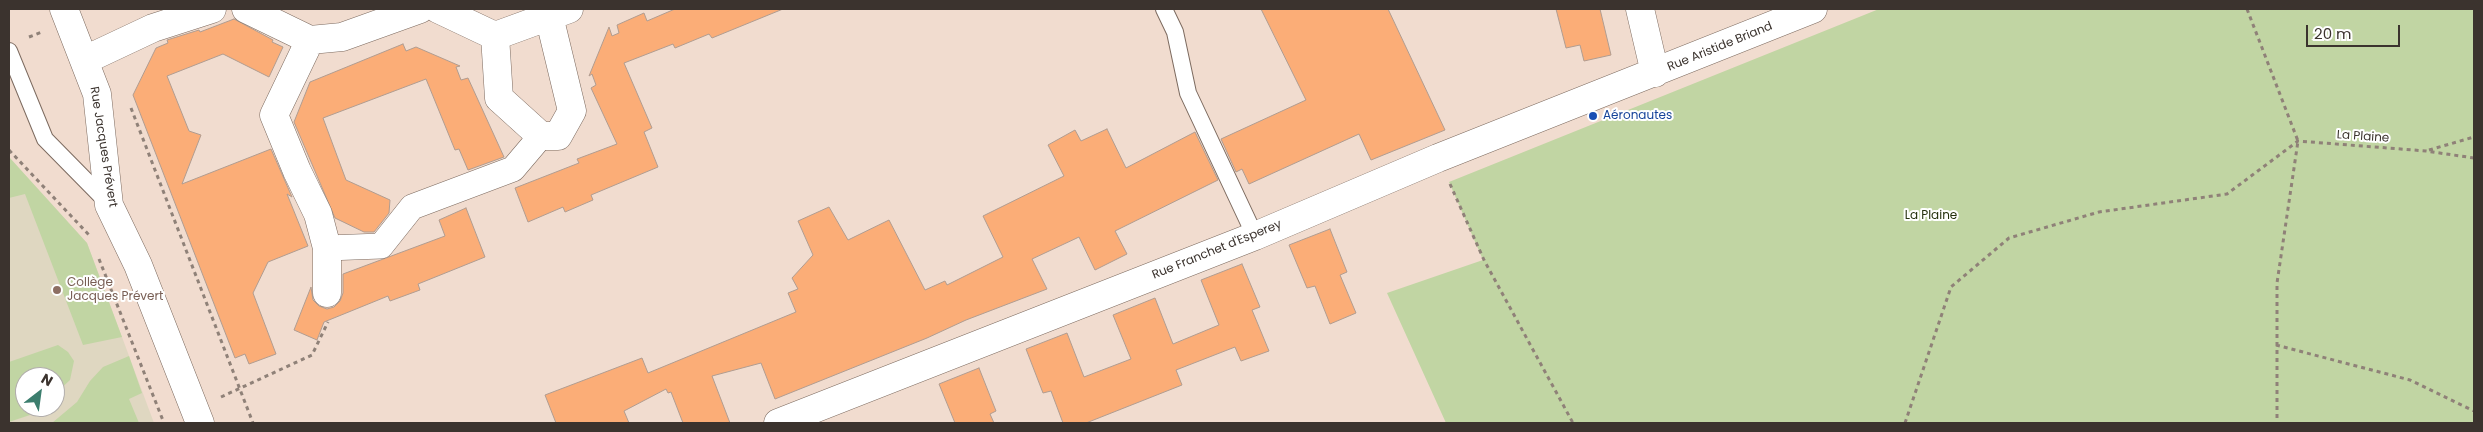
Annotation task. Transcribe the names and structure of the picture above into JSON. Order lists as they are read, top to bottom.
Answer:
{
  "streets": {
    "street": ["Rue Aristide Briand", "Rue Jacques Prévert", "Rue Franchet d'Esperey"],
    "path": ["La Plaine"]
  },
  "crossings": [
    ["Rue Aristide Briand", "Rue Franchet d'Esperey"]
  ],
  "parks": ["La Plaine"],
  "places": ["Aéronautes", "Collège Jacques Prévert"],
  "scale_bar": "20 m",
  "north": "top right"
}
